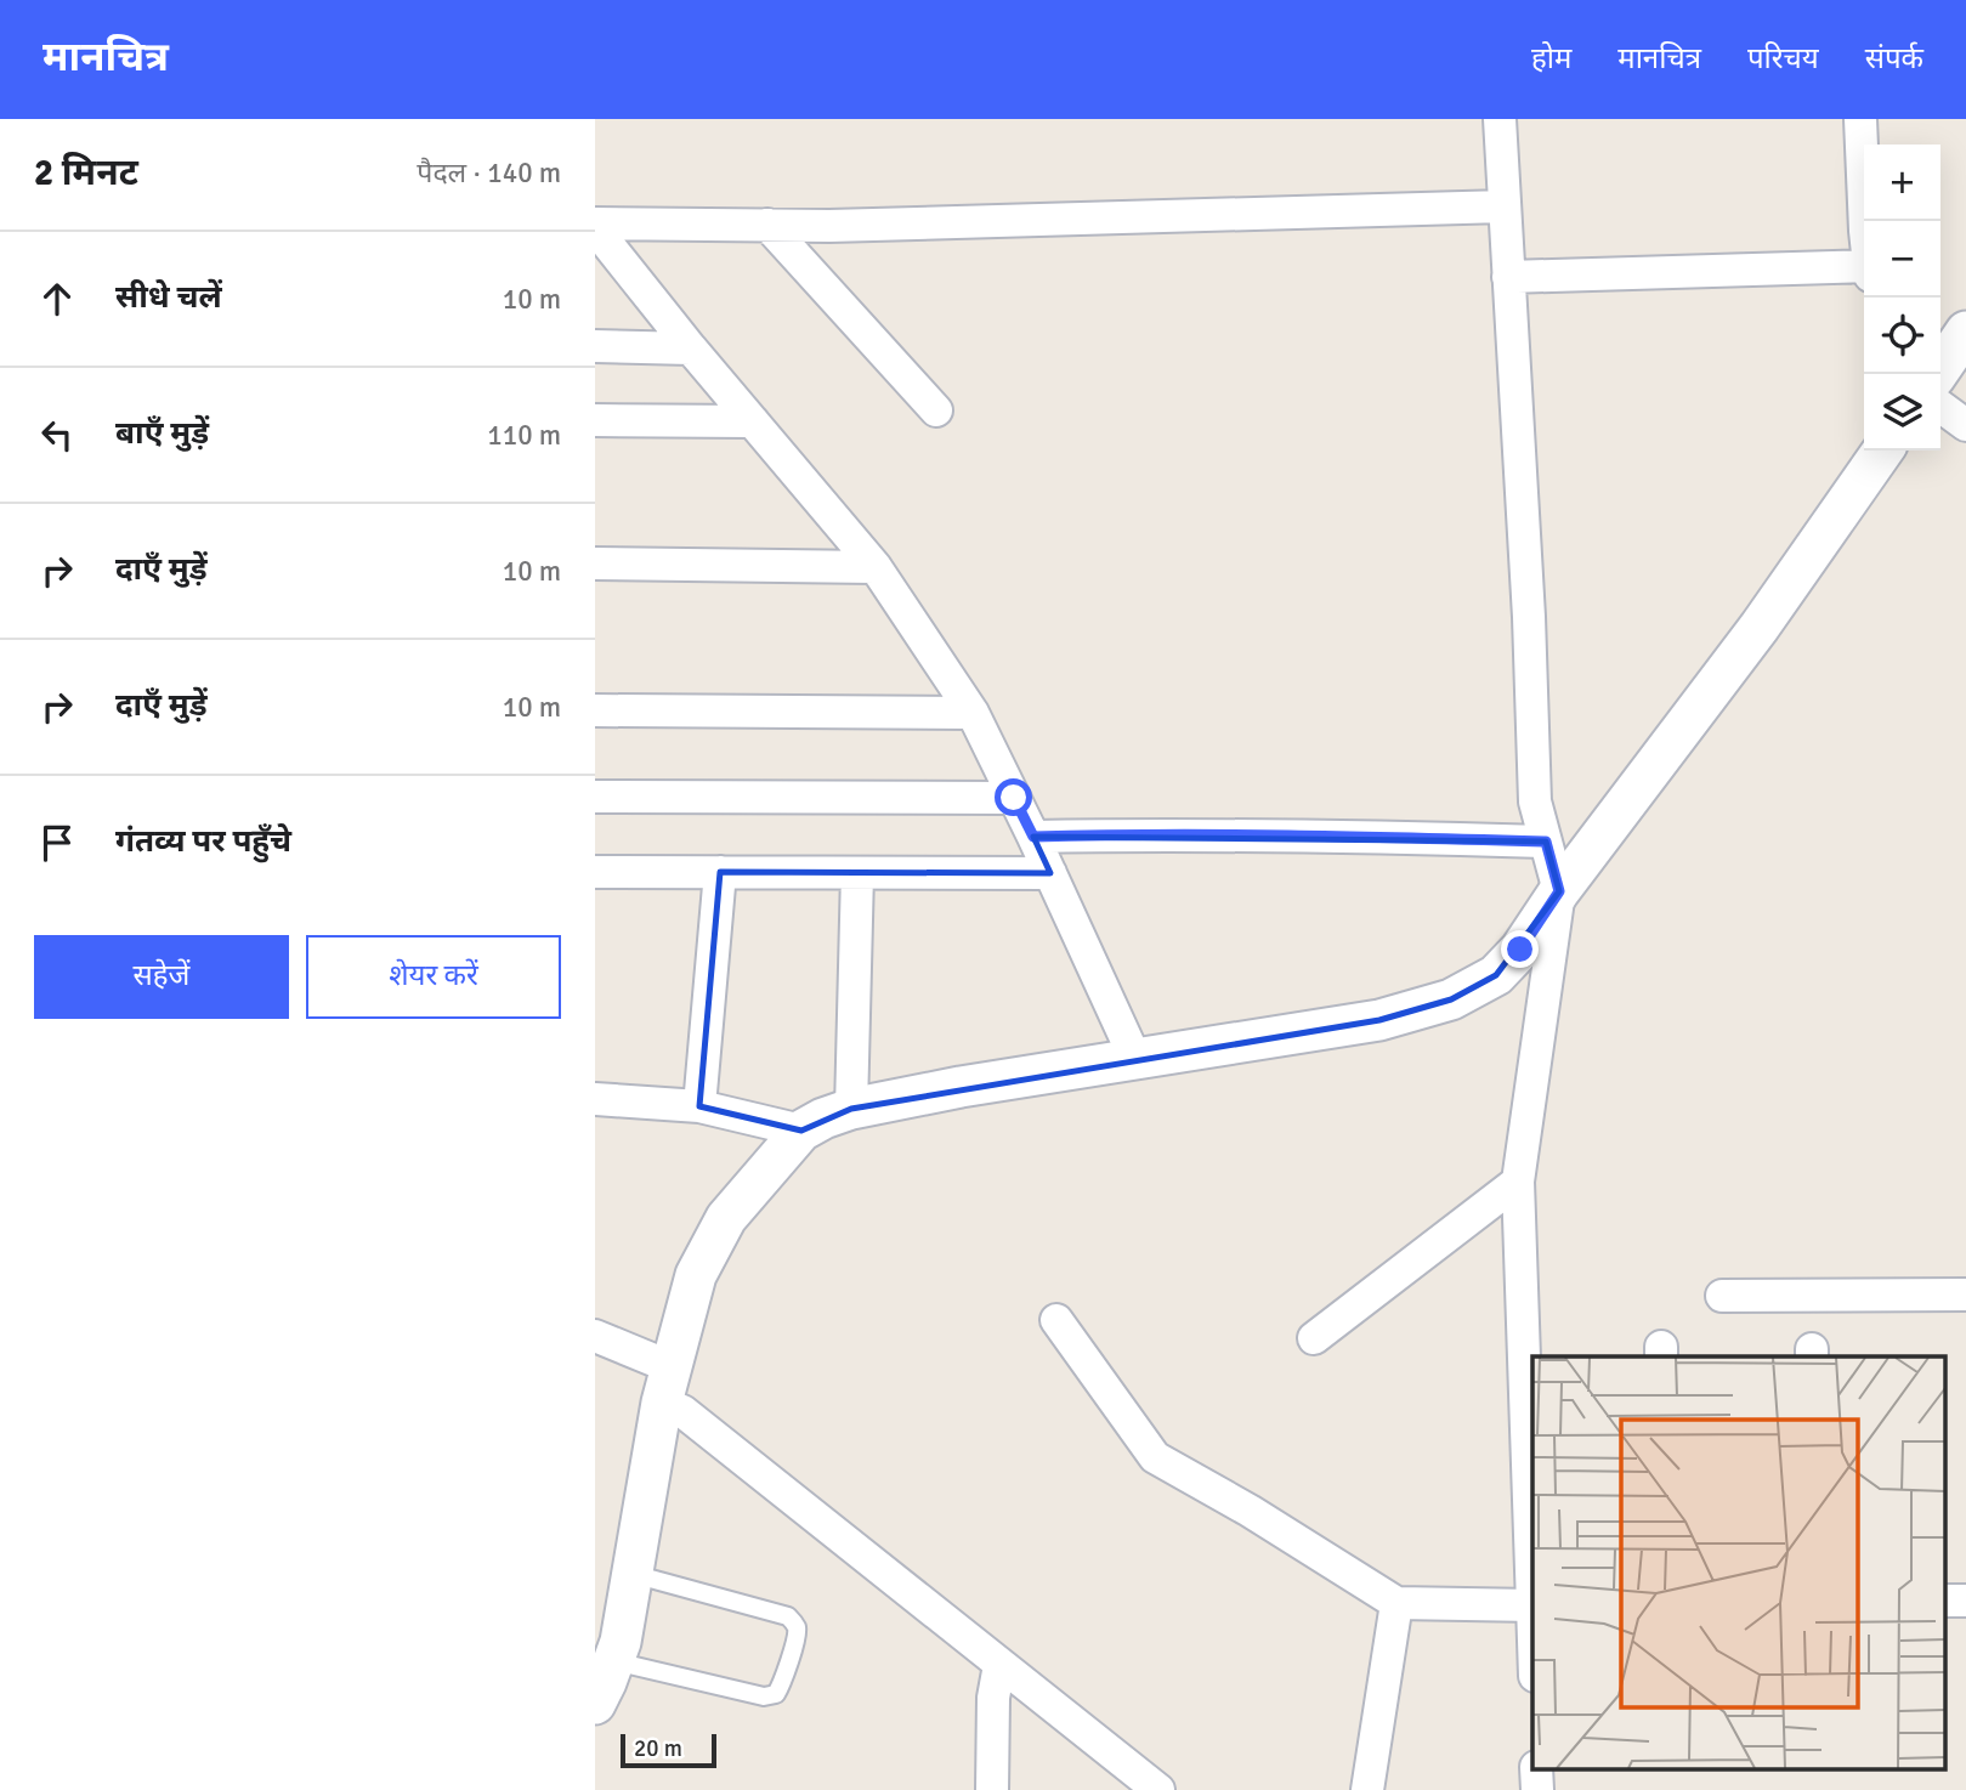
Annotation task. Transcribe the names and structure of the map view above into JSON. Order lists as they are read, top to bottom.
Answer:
{
  "scale_bar": "20 m",
  "page": {
    "header": "मानचित्र",
    "nav": [
      "होम",
      "मानचित्र",
      "परिचय",
      "संपर्क"
    ],
    "heading": ["2 मिनट", "पैदल · 140 m"],
    "map_buttons": ["+", "−"],
    "list": [
      ["सीधे चलें", "10 m"],
      ["बाएँ मुड़ें", "110 m"],
      ["दाएँ मुड़ें", "10 m"],
      ["दाएँ मुड़ें", "10 m"],
      "गंतव्य पर पहुँचे"
    ],
    "buttons": ["सहेजें", "शेयर करें"],
    "scale": "20 m"
  }
}
